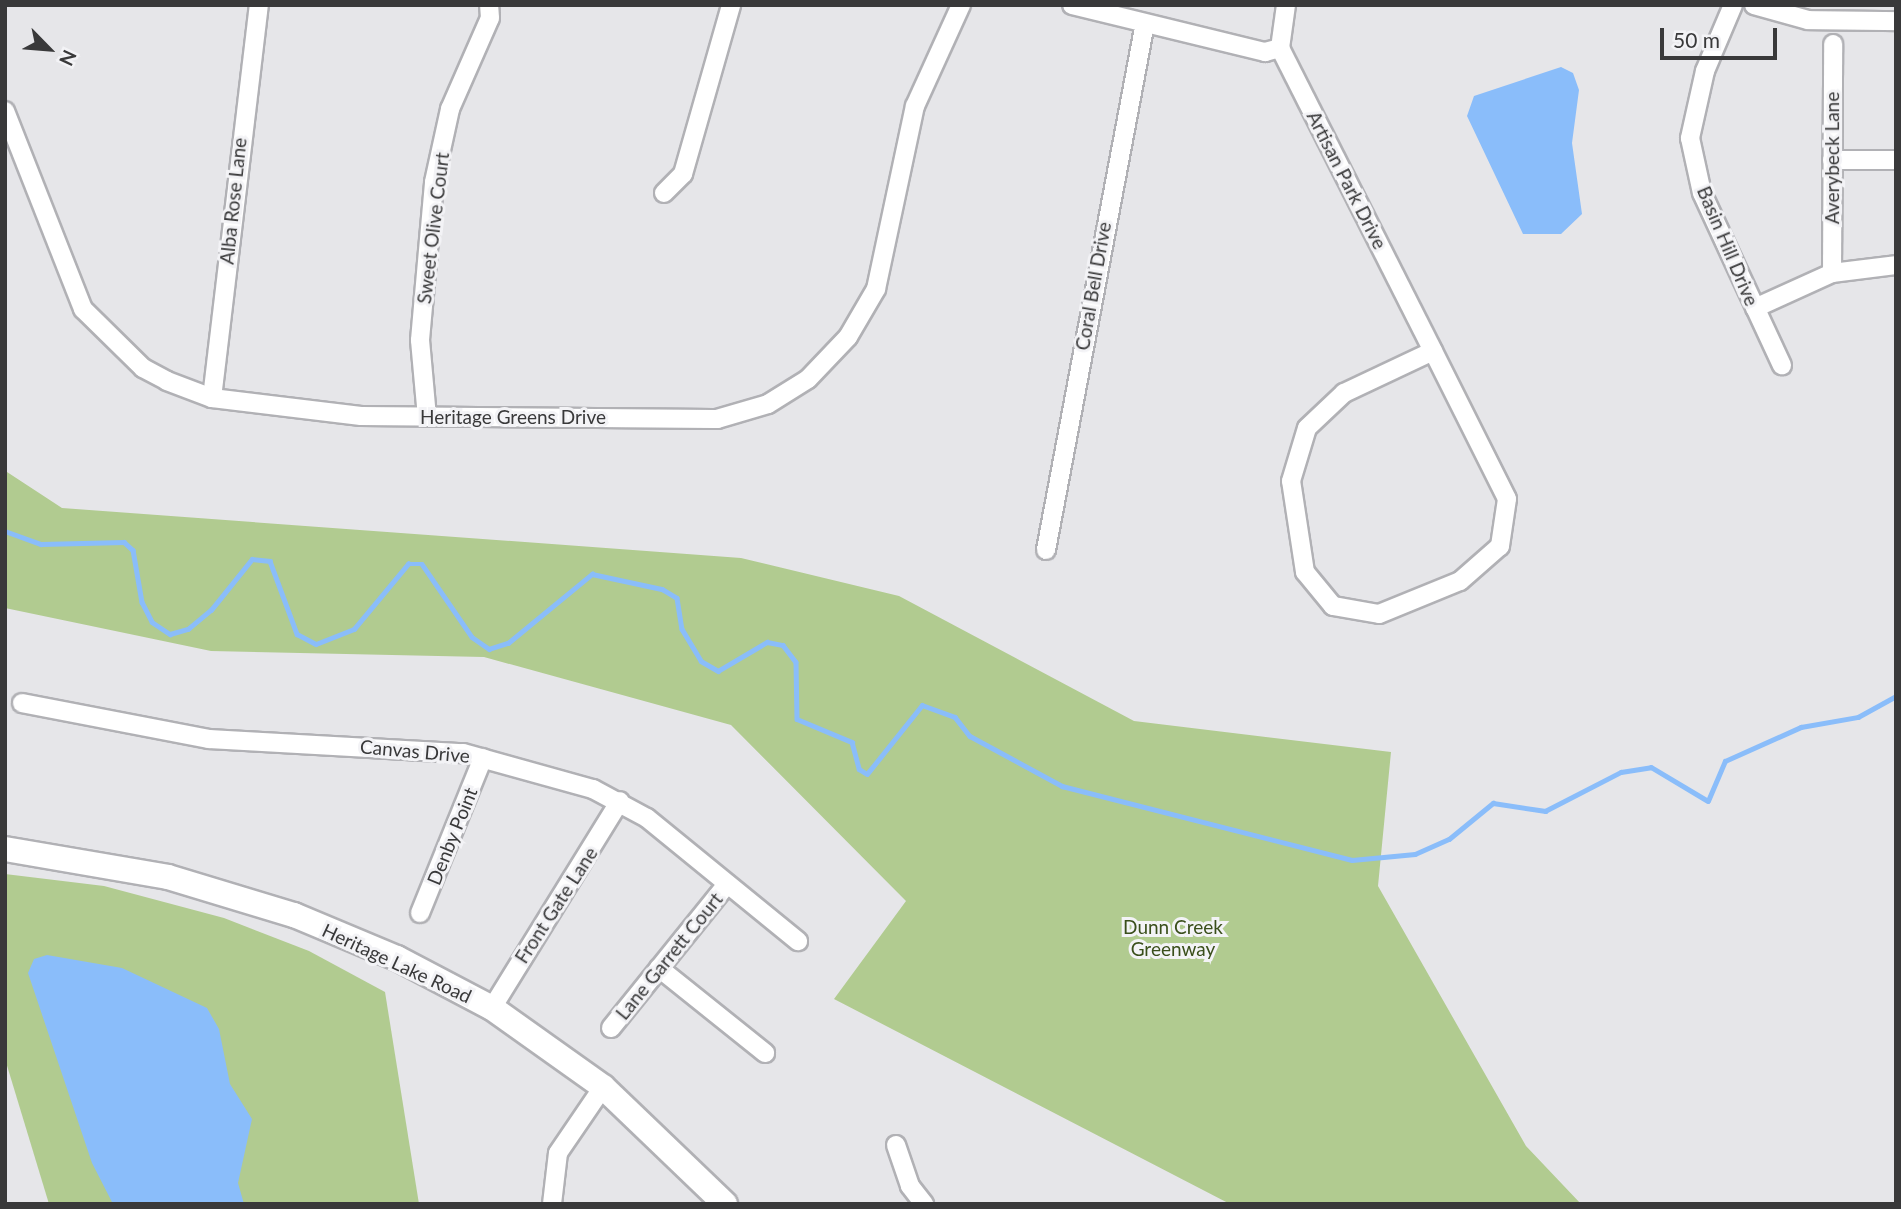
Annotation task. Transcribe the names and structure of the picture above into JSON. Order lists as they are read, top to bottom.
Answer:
{
  "streets": {
    "main road": ["Heritage Lake Road"],
    "street": [
      "Averybeck Lane",
      "Artisan Park Drive",
      "Alba Rose Lane",
      "Sweet Olive Court",
      "Basin Hill Drive",
      "Coral Bell Drive",
      "Heritage Greens Drive",
      "Canvas Drive",
      "Denby Point",
      "Front Gate Lane",
      "Lane Garrett Court"
    ]
  },
  "crossings": [
    ["Alba Rose Lane", "Heritage Greens Drive"],
    ["Sweet Olive Court", "Heritage Greens Drive"],
    ["Canvas Drive", "Denby Point"],
    ["Canvas Drive", "Front Gate Lane"],
    ["Canvas Drive", "Lane Garrett Court"],
    ["Front Gate Lane", "Heritage Lake Road"]
  ],
  "parks": ["Dunn Creek Greenway"],
  "scale_bar": "50 m",
  "north": "bottom right"
}
